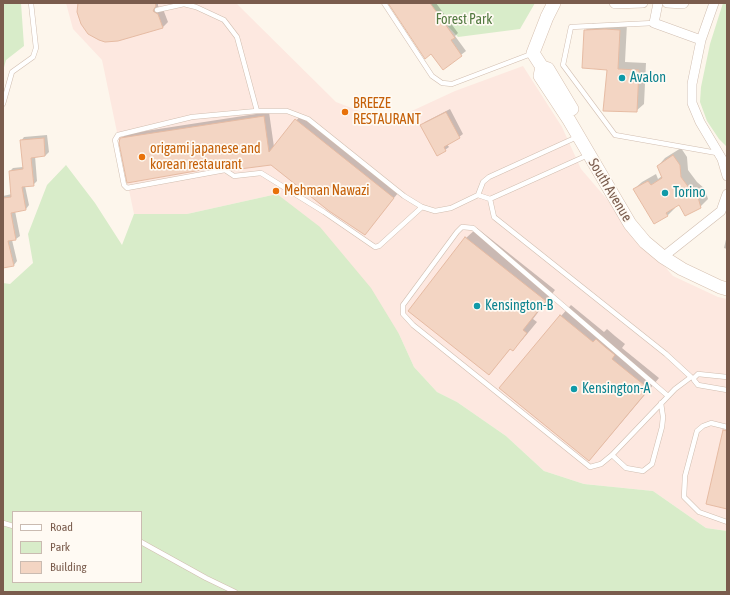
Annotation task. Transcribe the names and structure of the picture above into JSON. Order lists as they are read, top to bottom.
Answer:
{
  "streets": {
    "street": ["South Avenue"]
  },
  "parks": ["Forest Park"],
  "places": [
    "Avalon",
    "BREEZE RESTAURANT",
    "origami japanese and korean restaurant",
    "Mehman Nawazi",
    "Torino",
    "Kensington-B",
    "Kensington-A"
  ],
  "legend": ["Road", "Park", "Building"]
}
